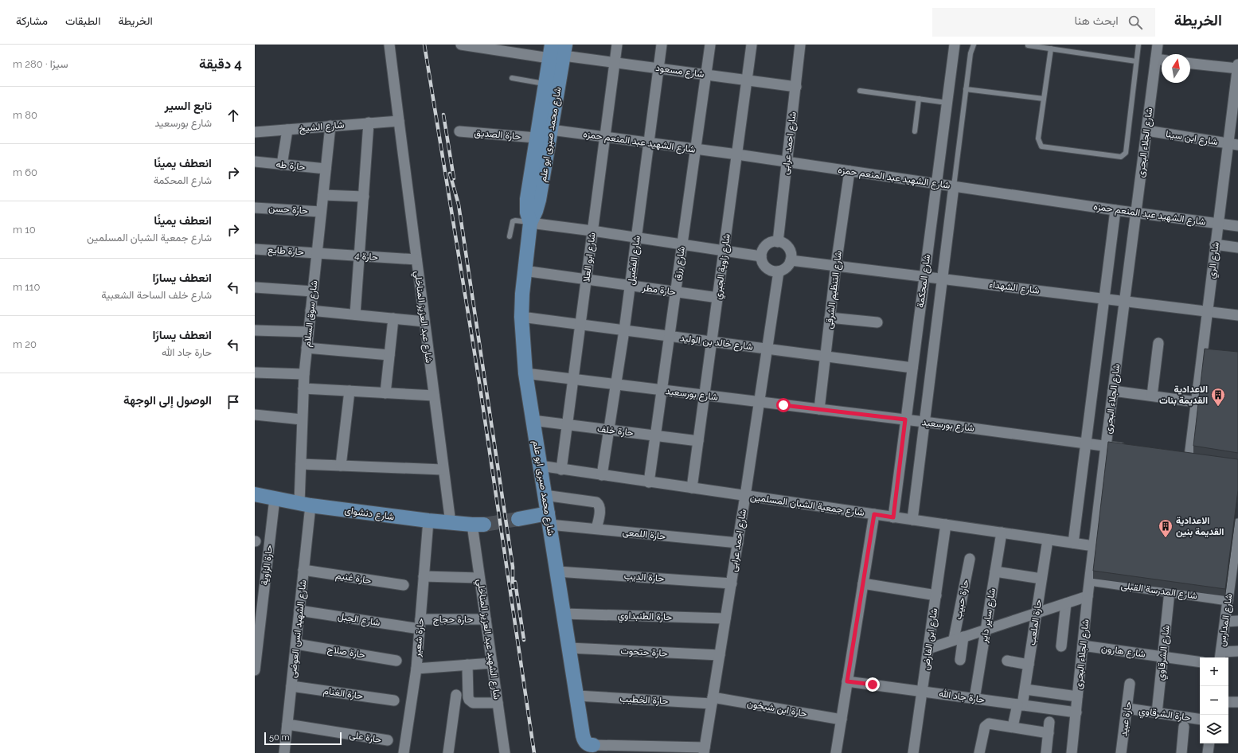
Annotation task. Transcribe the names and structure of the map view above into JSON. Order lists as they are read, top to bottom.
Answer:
{
  "streets": {
    "street": [
      "شارع مسعود",
      "شارع الشيخ",
      "حارة الصديق",
      "شارع محمد صبرى ابو علم",
      "شارع ابن سينا",
      "شارع الشهيد عبد المنعم حمزه",
      "شارع الجلاء البحرى",
      "شارع احمد عرابى",
      "حارة طه",
      "حارة حسن",
      "حارة طايع",
      "حارة 4",
      "شارع ابو العلا",
      "شارع الفضيل",
      "شارع الري",
      "شارع رزق",
      "شارع زاوية الجبري",
      "شارع المحكمة",
      "شارع الشهداء",
      "حارة مطر",
      "شارع التنظيم الشرقى",
      "شارع سوق السلام",
      "شارع عبد العزيز المناخلي",
      "شارع خالد بن الوليد",
      "شارع بورسعيد",
      "حارة خلف",
      "شارع جمعية الشبان المسلمين",
      "شارع دنشواى",
      "حارة اللمعى",
      "حارة الزاوية",
      "حارة الديب",
      "حارة غنيم",
      "شارع المدرسة القبلى",
      "حارة حبيب",
      "شارع ساير داير",
      "حارة الطنبداوي",
      "شارع الجبل",
      "حارة حجاج",
      "شارع المدارس",
      "حارة الملعب",
      "شارع الشهيد انس العوضى",
      "حارة شعير",
      "شارع الشهيد عبد العزيز المناخلي",
      "شارع ابن الفارض",
      "شارع هارون",
      "حارة صلاح",
      "حارة حتحوت",
      "شارع الشرقاوي",
      "حارة الغنام",
      "حارة جاد الله",
      "حارة الخطيب",
      "حارة ابن شيخون",
      "حارة الشرقاوي",
      "حارة عبيد",
      "حارة على"
    ]
  },
  "crossings": [
    ["شارع مسعود", "شارع محمد صبرى ابو علم"],
    ["شارع مسعود", "شارع احمد عرابى"],
    ["شارع مسعود", "شارع ابو العلا"],
    ["شارع مسعود", "شارع الفضيل"],
    ["شارع مسعود", "شارع رزق"],
    ["شارع مسعود", "شارع زاوية الجبري"],
    ["شارع الشيخ", "شارع سوق السلام"],
    ["شارع الشيخ", "شارع عبد العزيز المناخلي"],
    ["حارة الصديق", "شارع محمد صبرى ابو علم"],
    ["شارع محمد صبرى ابو علم", "شارع الشهيد عبد المنعم حمزه"],
    ["شارع محمد صبرى ابو علم", "حارة مطر"],
    ["شارع محمد صبرى ابو علم", "شارع خالد بن الوليد"],
    ["شارع محمد صبرى ابو علم", "شارع بورسعيد"],
    ["شارع محمد صبرى ابو علم", "حارة خلف"],
    ["شارع محمد صبرى ابو علم", "شارع جمعية الشبان المسلمين"],
    ["شارع محمد صبرى ابو علم", "حارة اللمعى"],
    ["شارع محمد صبرى ابو علم", "حارة الديب"],
    ["شارع محمد صبرى ابو علم", "حارة الطنبداوي"],
    ["شارع محمد صبرى ابو علم", "حارة حتحوت"],
    ["شارع محمد صبرى ابو علم", "حارة الخطيب"],
    ["شارع ابن سينا", "شارع الجلاء البحرى"],
    ["شارع ابن سينا", "شارع الري"],
    ["شارع الشهيد عبد المنعم حمزه", "شارع الجلاء البحرى"],
    ["شارع الشهيد عبد المنعم حمزه", "شارع احمد عرابى"],
    ["شارع الشهيد عبد المنعم حمزه", "شارع ابو العلا"],
    ["شارع الشهيد عبد المنعم حمزه", "شارع الفضيل"],
    ["شارع الشهيد عبد المنعم حمزه", "شارع الري"],
    ["شارع الشهيد عبد المنعم حمزه", "شارع رزق"],
    ["شارع الشهيد عبد المنعم حمزه", "شارع زاوية الجبري"],
    ["شارع الشهيد عبد المنعم حمزه", "شارع المحكمة"],
    ["شارع الشهيد عبد المنعم حمزه", "شارع التنظيم الشرقى"],
    ["شارع الجلاء البحرى", "شارع الشهداء"],
    ["شارع الجلاء البحرى", "شارع بورسعيد"],
    ["شارع الجلاء البحرى", "شارع جمعية الشبان المسلمين"],
    ["شارع الجلاء البحرى", "شارع المدرسة القبلى"],
    ["شارع الجلاء البحرى", "شارع هارون"],
    ["شارع الجلاء البحرى", "حارة جاد الله"],
    ["شارع احمد عرابى", "شارع الشهداء"],
    ["شارع احمد عرابى", "شارع خالد بن الوليد"],
    ["شارع احمد عرابى", "شارع بورسعيد"],
    ["شارع احمد عرابى", "شارع جمعية الشبان المسلمين"],
    ["شارع احمد عرابى", "حارة اللمعى"],
    ["شارع احمد عرابى", "حارة الديب"],
    ["شارع احمد عرابى", "حارة الطنبداوي"],
    ["شارع احمد عرابى", "حارة حتحوت"],
    ["شارع احمد عرابى", "حارة الخطيب"],
    ["شارع احمد عرابى", "حارة ابن شيخون"],
    ["حارة طه", "شارع سوق السلام"],
    ["حارة حسن", "شارع سوق السلام"],
    ["حارة طايع", "حارة 4"],
    ["حارة طايع", "شارع سوق السلام"],
    ["حارة 4", "شارع سوق السلام"],
    ["حارة 4", "شارع عبد العزيز المناخلي"],
    ["شارع ابو العلا", "حارة مطر"],
    ["شارع ابو العلا", "شارع خالد بن الوليد"],
    ["شارع ابو العلا", "شارع بورسعيد"],
    ["شارع ابو العلا", "حارة خلف"],
    ["شارع ابو العلا", "شارع جمعية الشبان المسلمين"],
    ["شارع الفضيل", "حارة مطر"],
    ["شارع الفضيل", "شارع خالد بن الوليد"],
    ["شارع الفضيل", "شارع بورسعيد"],
    ["شارع الفضيل", "حارة خلف"],
    ["شارع الفضيل", "شارع جمعية الشبان المسلمين"],
    ["شارع الري", "شارع الشهداء"],
    ["شارع رزق", "حارة مطر"],
    ["شارع رزق", "شارع خالد بن الوليد"],
    ["شارع رزق", "شارع بورسعيد"],
    ["شارع رزق", "حارة خلف"],
    ["شارع رزق", "شارع جمعية الشبان المسلمين"],
    ["شارع زاوية الجبري", "حارة مطر"],
    ["شارع زاوية الجبري", "شارع خالد بن الوليد"],
    ["شارع زاوية الجبري", "شارع بورسعيد"],
    ["شارع زاوية الجبري", "حارة خلف"],
    ["شارع زاوية الجبري", "شارع جمعية الشبان المسلمين"],
    ["شارع المحكمة", "شارع الشهداء"],
    ["شارع المحكمة", "شارع خالد بن الوليد"],
    ["شارع المحكمة", "شارع بورسعيد"],
    ["شارع المحكمة", "شارع جمعية الشبان المسلمين"],
    ["شارع الشهداء", "شارع التنظيم الشرقى"],
    ["شارع التنظيم الشرقى", "شارع خالد بن الوليد"],
    ["شارع التنظيم الشرقى", "شارع بورسعيد"],
    ["شارع سوق السلام", "شارع دنشواى"],
    ["شارع سوق السلام", "شارع الشهيد انس العوضى"],
    ["شارع عبد العزيز المناخلي", "شارع دنشواى"],
    ["شارع جمعية الشبان المسلمين", "شارع ساير داير"],
    ["شارع جمعية الشبان المسلمين", "حارة الملعب"],
    ["شارع جمعية الشبان المسلمين", "شارع ابن الفارض"],
    ["شارع دنشواى", "حارة الزاوية"],
    ["شارع دنشواى", "شارع الشهيد انس العوضى"],
    ["شارع دنشواى", "حارة شعير"],
    ["شارع دنشواى", "شارع الشهيد عبد العزيز المناخلي"],
    ["حارة غنيم", "شارع الشهيد انس العوضى"],
    ["شارع المدرسة القبلى", "شارع المدارس"],
    ["شارع المدرسة القبلى", "شارع الشرقاوي"],
    ["شارع ساير داير", "حارة جاد الله"],
    ["شارع الجبل", "حارة حجاج"],
    ["شارع الجبل", "شارع الشهيد انس العوضى"],
    ["شارع الجبل", "حارة شعير"],
    ["حارة حجاج", "حارة شعير"],
    ["حارة حجاج", "شارع الشهيد عبد العزيز المناخلي"],
    ["حارة الملعب", "حارة جاد الله"],
    ["شارع الشهيد انس العوضى", "حارة صلاح"],
    ["شارع الشهيد انس العوضى", "حارة الغنام"],
    ["شارع الشهيد انس العوضى", "حارة على"],
    ["شارع ابن الفارض", "حارة جاد الله"],
    ["شارع هارون", "شارع الشرقاوي"],
    ["شارع الشرقاوي", "حارة الشرقاوي"],
    ["حارة الخطيب", "حارة ابن شيخون"],
    ["حارة الشرقاوي", "حارة عبيد"]
  ],
  "places": {
    "building": ["الاعدادية القديمة بنات", "الاعدادية القديمة بنين"]
  },
  "scale_bar": "50 m",
  "north": "top",
  "page": {
    "header": "الخريطة",
    "search": "ابحث هنا",
    "nav": ["الخريطة", "الطبقات", "مشاركة"],
    "heading": ["4 دقيقة", "سيرًا · 280 m"],
    "list": [
      ["تابع السير", "شارع بورسعيد", "80 m"],
      ["انعطف يمينًا", "شارع المحكمة", "60 m"],
      ["انعطف يمينًا", "شارع جمعية الشبان المسلمين", "10 m"],
      ["انعطف يسارًا", "شارع خلف الساحة الشعبية", "110 m"],
      ["انعطف يسارًا", "حارة جاد الله", "20 m"],
      "الوصول إلى الوجهة"
    ],
    "map_buttons": ["+", "−"],
    "scale": "50 m"
  }
}
